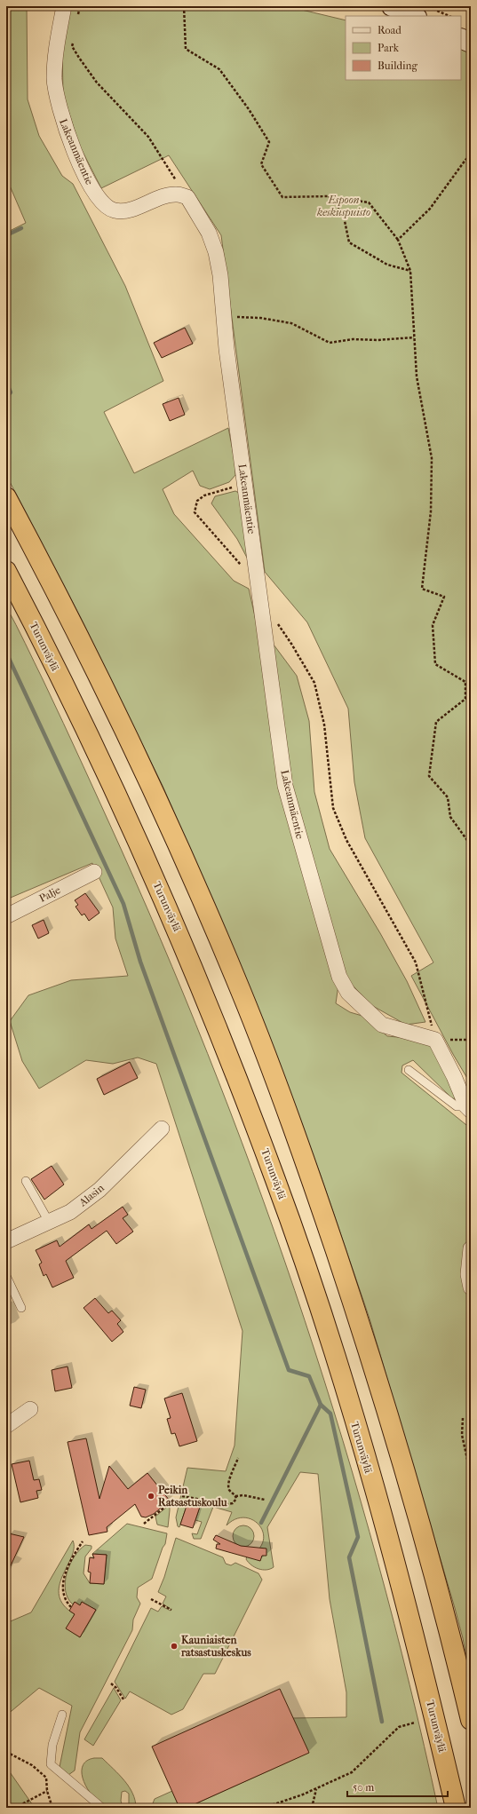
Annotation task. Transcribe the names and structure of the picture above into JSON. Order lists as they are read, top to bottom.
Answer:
{
  "streets": {
    "highway": ["Turunväylä"],
    "street": ["Lakeanmäentie", "Palje", "Alasin"]
  },
  "parks": ["Espoon keskuspuisto"],
  "places": ["Peikin Ratsastuskoulu", "Kauniaisten ratsastuskeskus"],
  "legend": ["Road", "Park", "Building"],
  "scale_bar": "50 m"
}
